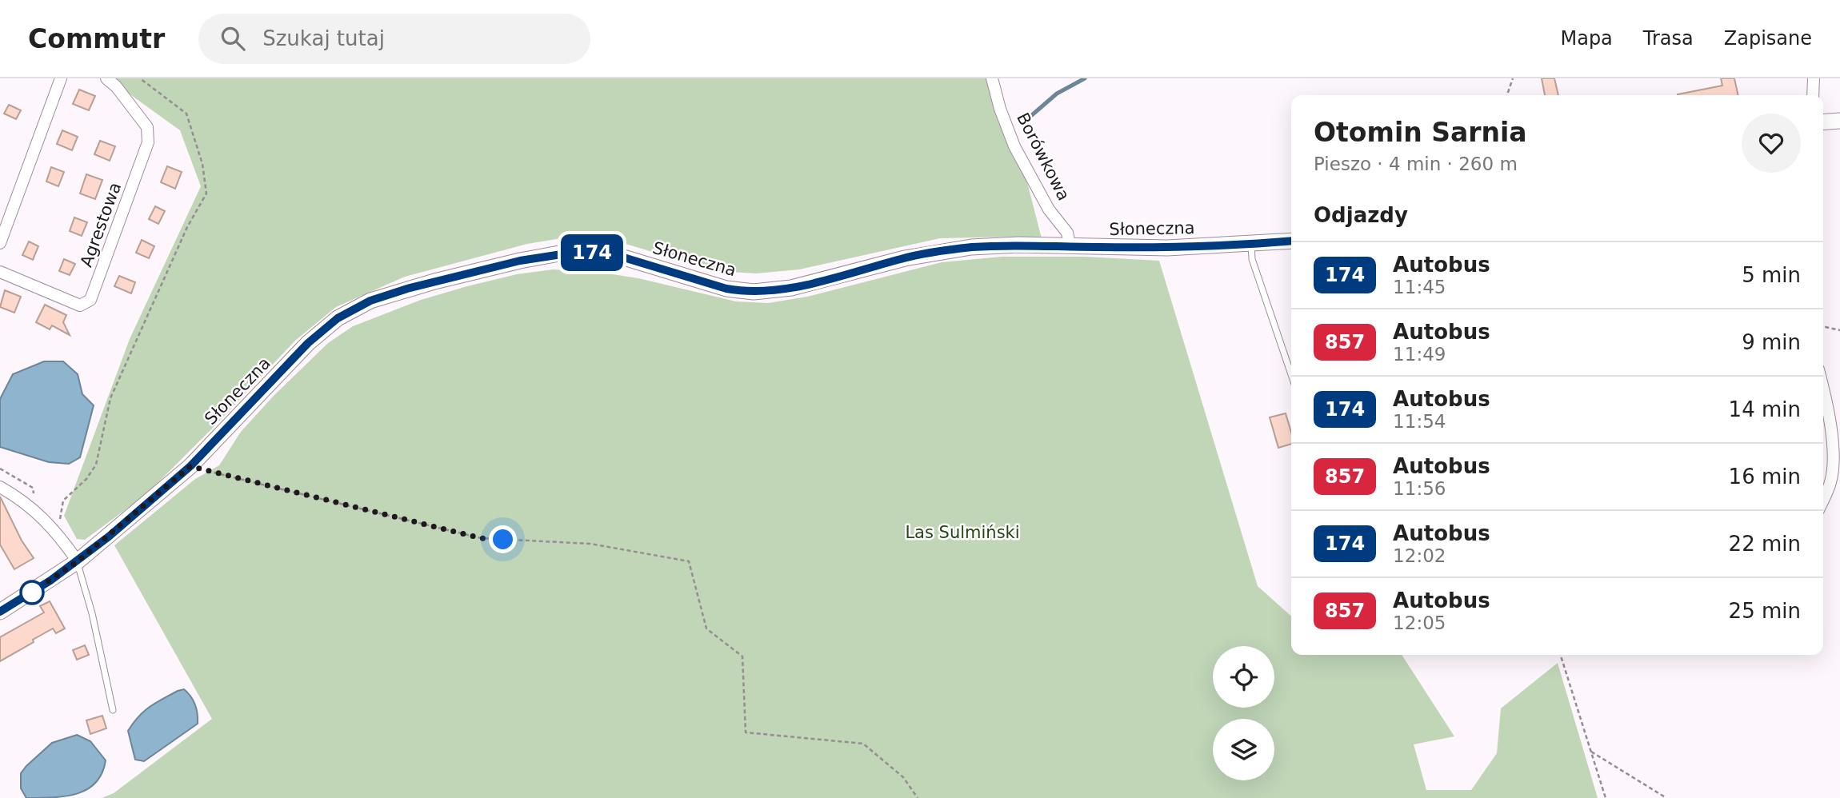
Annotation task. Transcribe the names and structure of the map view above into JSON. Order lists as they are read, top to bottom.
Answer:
{
  "streets": {
    "street": ["Borówkowa", "Agrestowa", "Słoneczna"]
  },
  "crossings": [
    ["Borówkowa", "Słoneczna"]
  ],
  "parks": ["Las Sulmiński"],
  "lines": ["bus line 174"],
  "page": {
    "header": "Commutr",
    "search": "Szukaj tutaj",
    "nav": ["Mapa", "Trasa", "Zapisane"],
    "on_map": "174",
    "heading": [
      ["Otomin Sarnia", "Pieszo · 4 min · 260 m"],
      "Odjazdy"
    ],
    "list": [
      {
        "mark": "174",
        "name": "Autobus",
        "note": "11:45",
        "value": "5 min"
      },
      {
        "mark": "857",
        "name": "Autobus",
        "note": "11:49",
        "value": "9 min"
      },
      {
        "mark": "174",
        "name": "Autobus",
        "note": "11:54",
        "value": "14 min"
      },
      {
        "mark": "857",
        "name": "Autobus",
        "note": "11:56",
        "value": "16 min"
      },
      {
        "mark": "174",
        "name": "Autobus",
        "note": "12:02",
        "value": "22 min"
      },
      {
        "mark": "857",
        "name": "Autobus",
        "note": "12:05",
        "value": "25 min"
      }
    ]
  }
}
